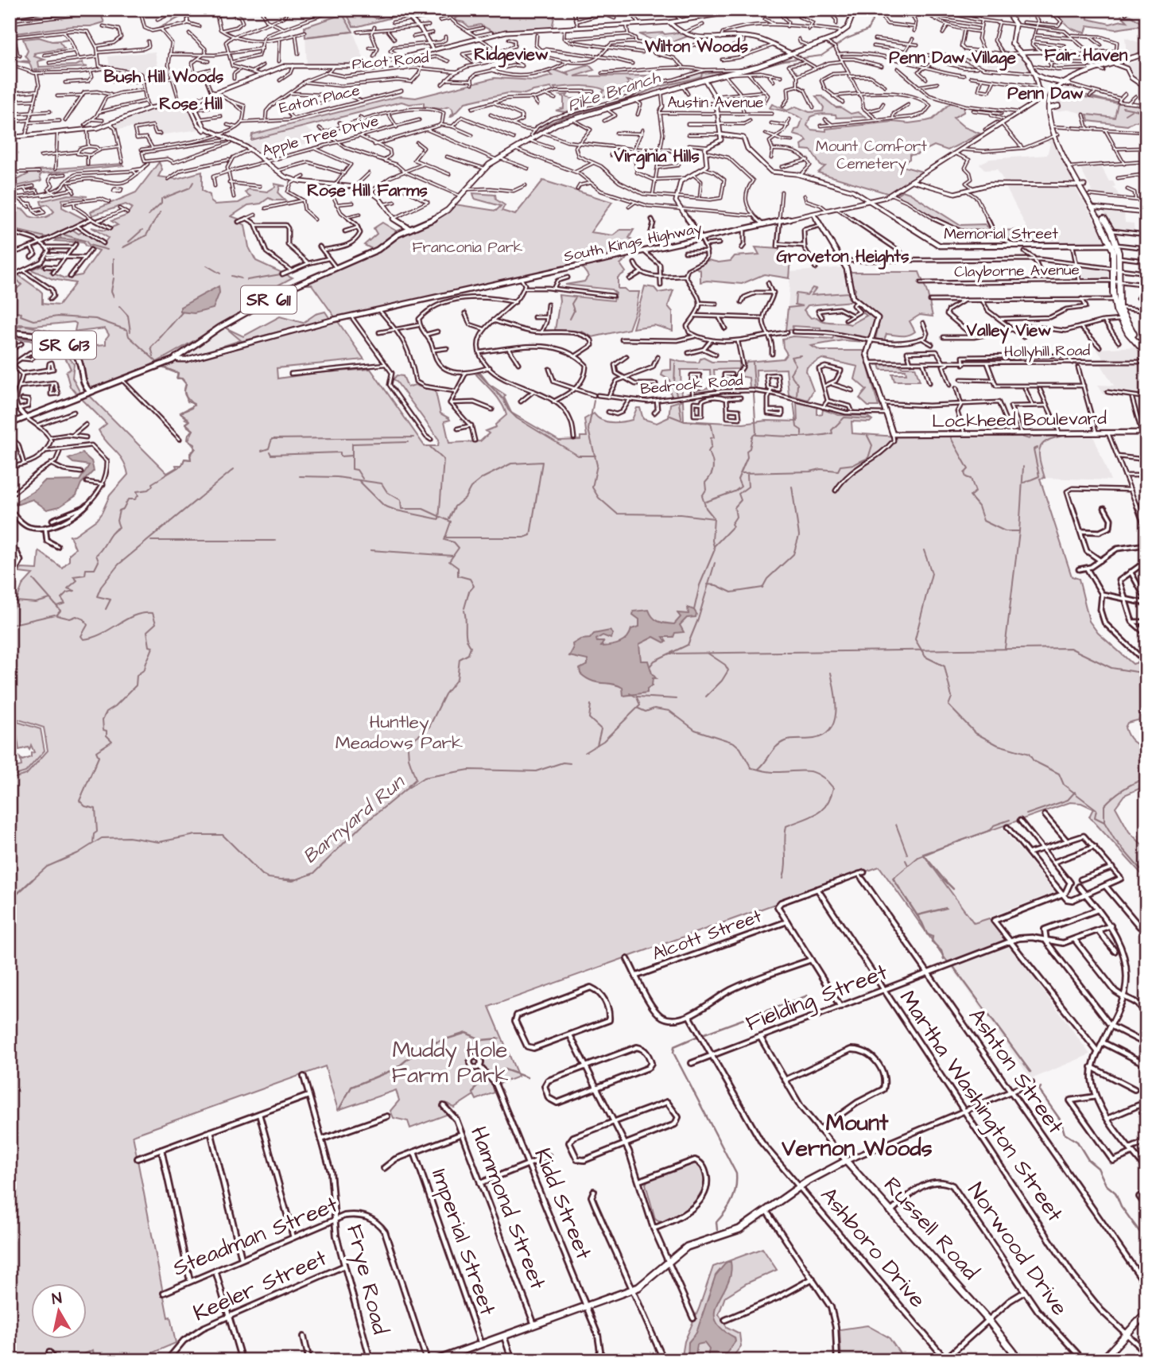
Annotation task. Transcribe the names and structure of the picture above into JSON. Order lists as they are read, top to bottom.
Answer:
{
  "streets": {
    "main road": ["South Kings Highway", "SR 611", "SR 613"],
    "street": [
      "Picot Road",
      "Eaton Place",
      "Austin Avenue",
      "Apple Tree Drive",
      "Memorial Street",
      "Clayborne Avenue",
      "Hollyhill Road",
      "Bedrock Road",
      "Lockheed Boulevard",
      "Alcott Street",
      "Fielding Street",
      "Ashton Street",
      "Martha Washington Street",
      "Kidd Street",
      "Hammond Street",
      "Russell Road",
      "Steadman Street",
      "Imperial Street",
      "Ashboro Drive",
      "Norwood Drive",
      "Frye Road",
      "Keeler Street"
    ]
  },
  "crossings": [
    ["Memorial Street", "South Kings Highway"],
    ["South Kings Highway", "SR 611"],
    ["SR 611", "SR 613"],
    ["Fielding Street", "Ashton Street"],
    ["Fielding Street", "Martha Washington Street"],
    ["Fielding Street", "Russell Road"],
    ["Fielding Street", "Ashboro Drive"],
    ["Ashton Street", "Martha Washington Street"],
    ["Russell Road", "Norwood Drive"],
    ["Steadman Street", "Frye Road"],
    ["Frye Road", "Keeler Street"]
  ],
  "districts": [
    "Wilton Woods",
    "Ridgeview",
    "Fair Haven",
    "Penn Daw Village",
    "Bush Hill Woods",
    "Penn Daw",
    "Rose Hill",
    "Virginia Hills",
    "Rose Hill Farms",
    "Groveton Heights",
    "Valley View",
    "Mount Vernon Woods"
  ],
  "water": ["Pike Branch", "Barnyard Run"],
  "parks": [
    "Mount Comfort Cemetery",
    "Franconia Park",
    "Huntley Meadows Park",
    "Muddy Hole Farm Park"
  ],
  "north": "top"
}
